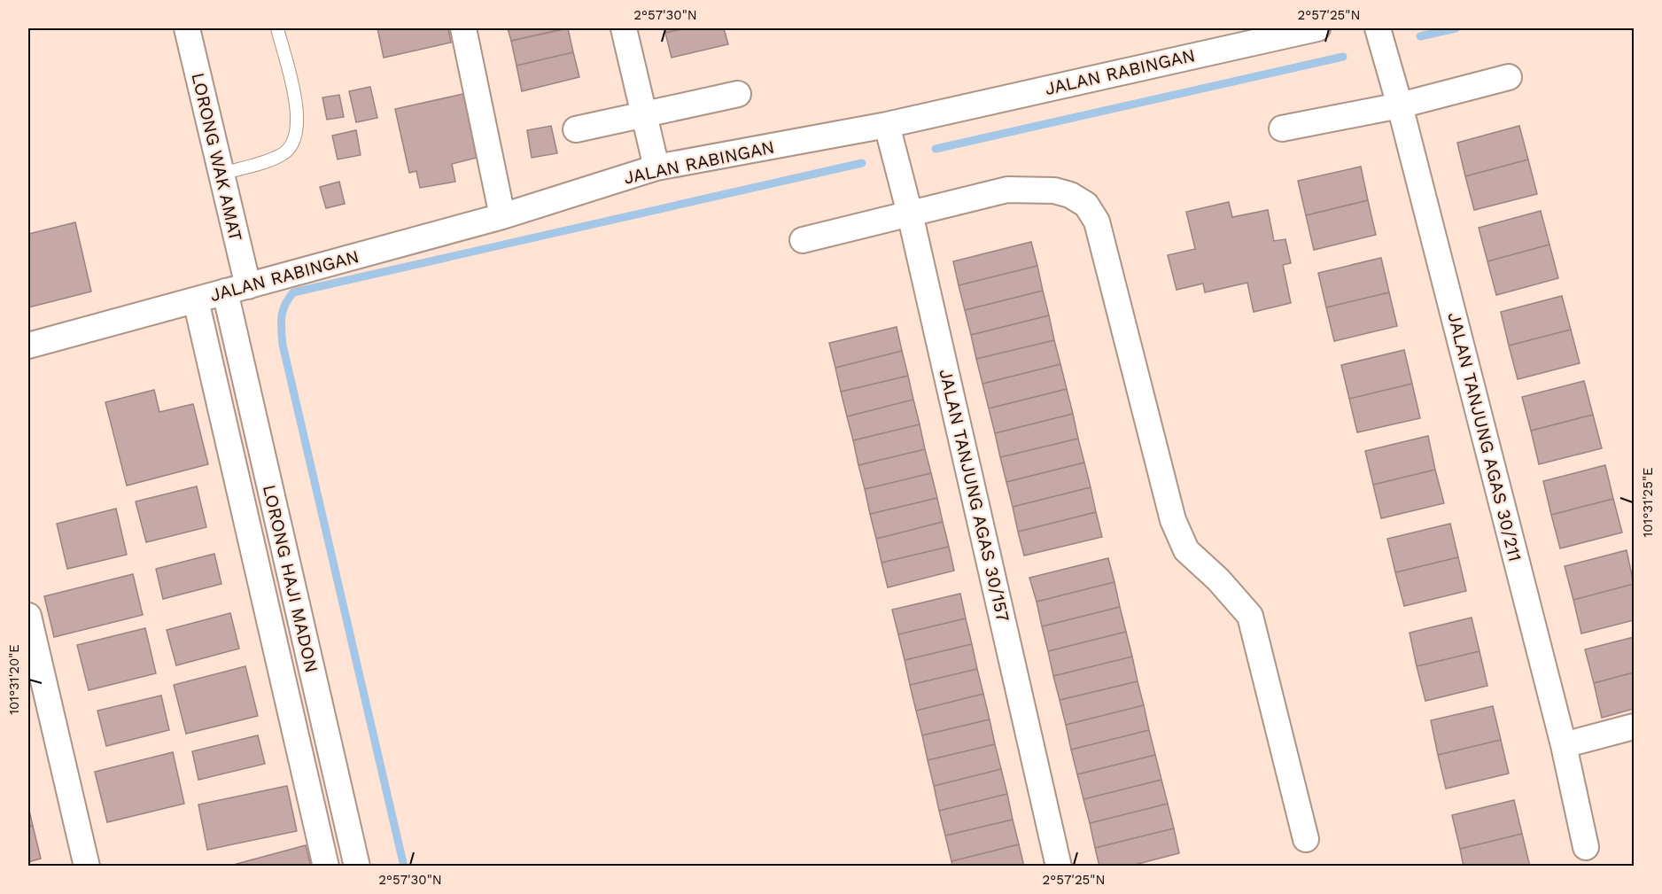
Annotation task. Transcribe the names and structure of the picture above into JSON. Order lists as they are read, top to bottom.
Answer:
{
  "streets": {
    "street": [
      "JALAN RABINGAN",
      "LORONG WAK AMAT",
      "JALAN TANJUNG AGAS 30/211",
      "JALAN TANJUNG AGAS 30/157",
      "LORONG HAJI MADON"
    ]
  },
  "crossings": [
    ["JALAN RABINGAN", "LORONG WAK AMAT"],
    ["JALAN RABINGAN", "JALAN TANJUNG AGAS 30/157"],
    ["JALAN RABINGAN", "LORONG HAJI MADON"],
    ["LORONG WAK AMAT", "LORONG HAJI MADON"]
  ],
  "coordinates": [
    "2°57'30\"N",
    "2°57'25\"N",
    "101°31'25\"E",
    "101°31'20\"E"
  ]
}
